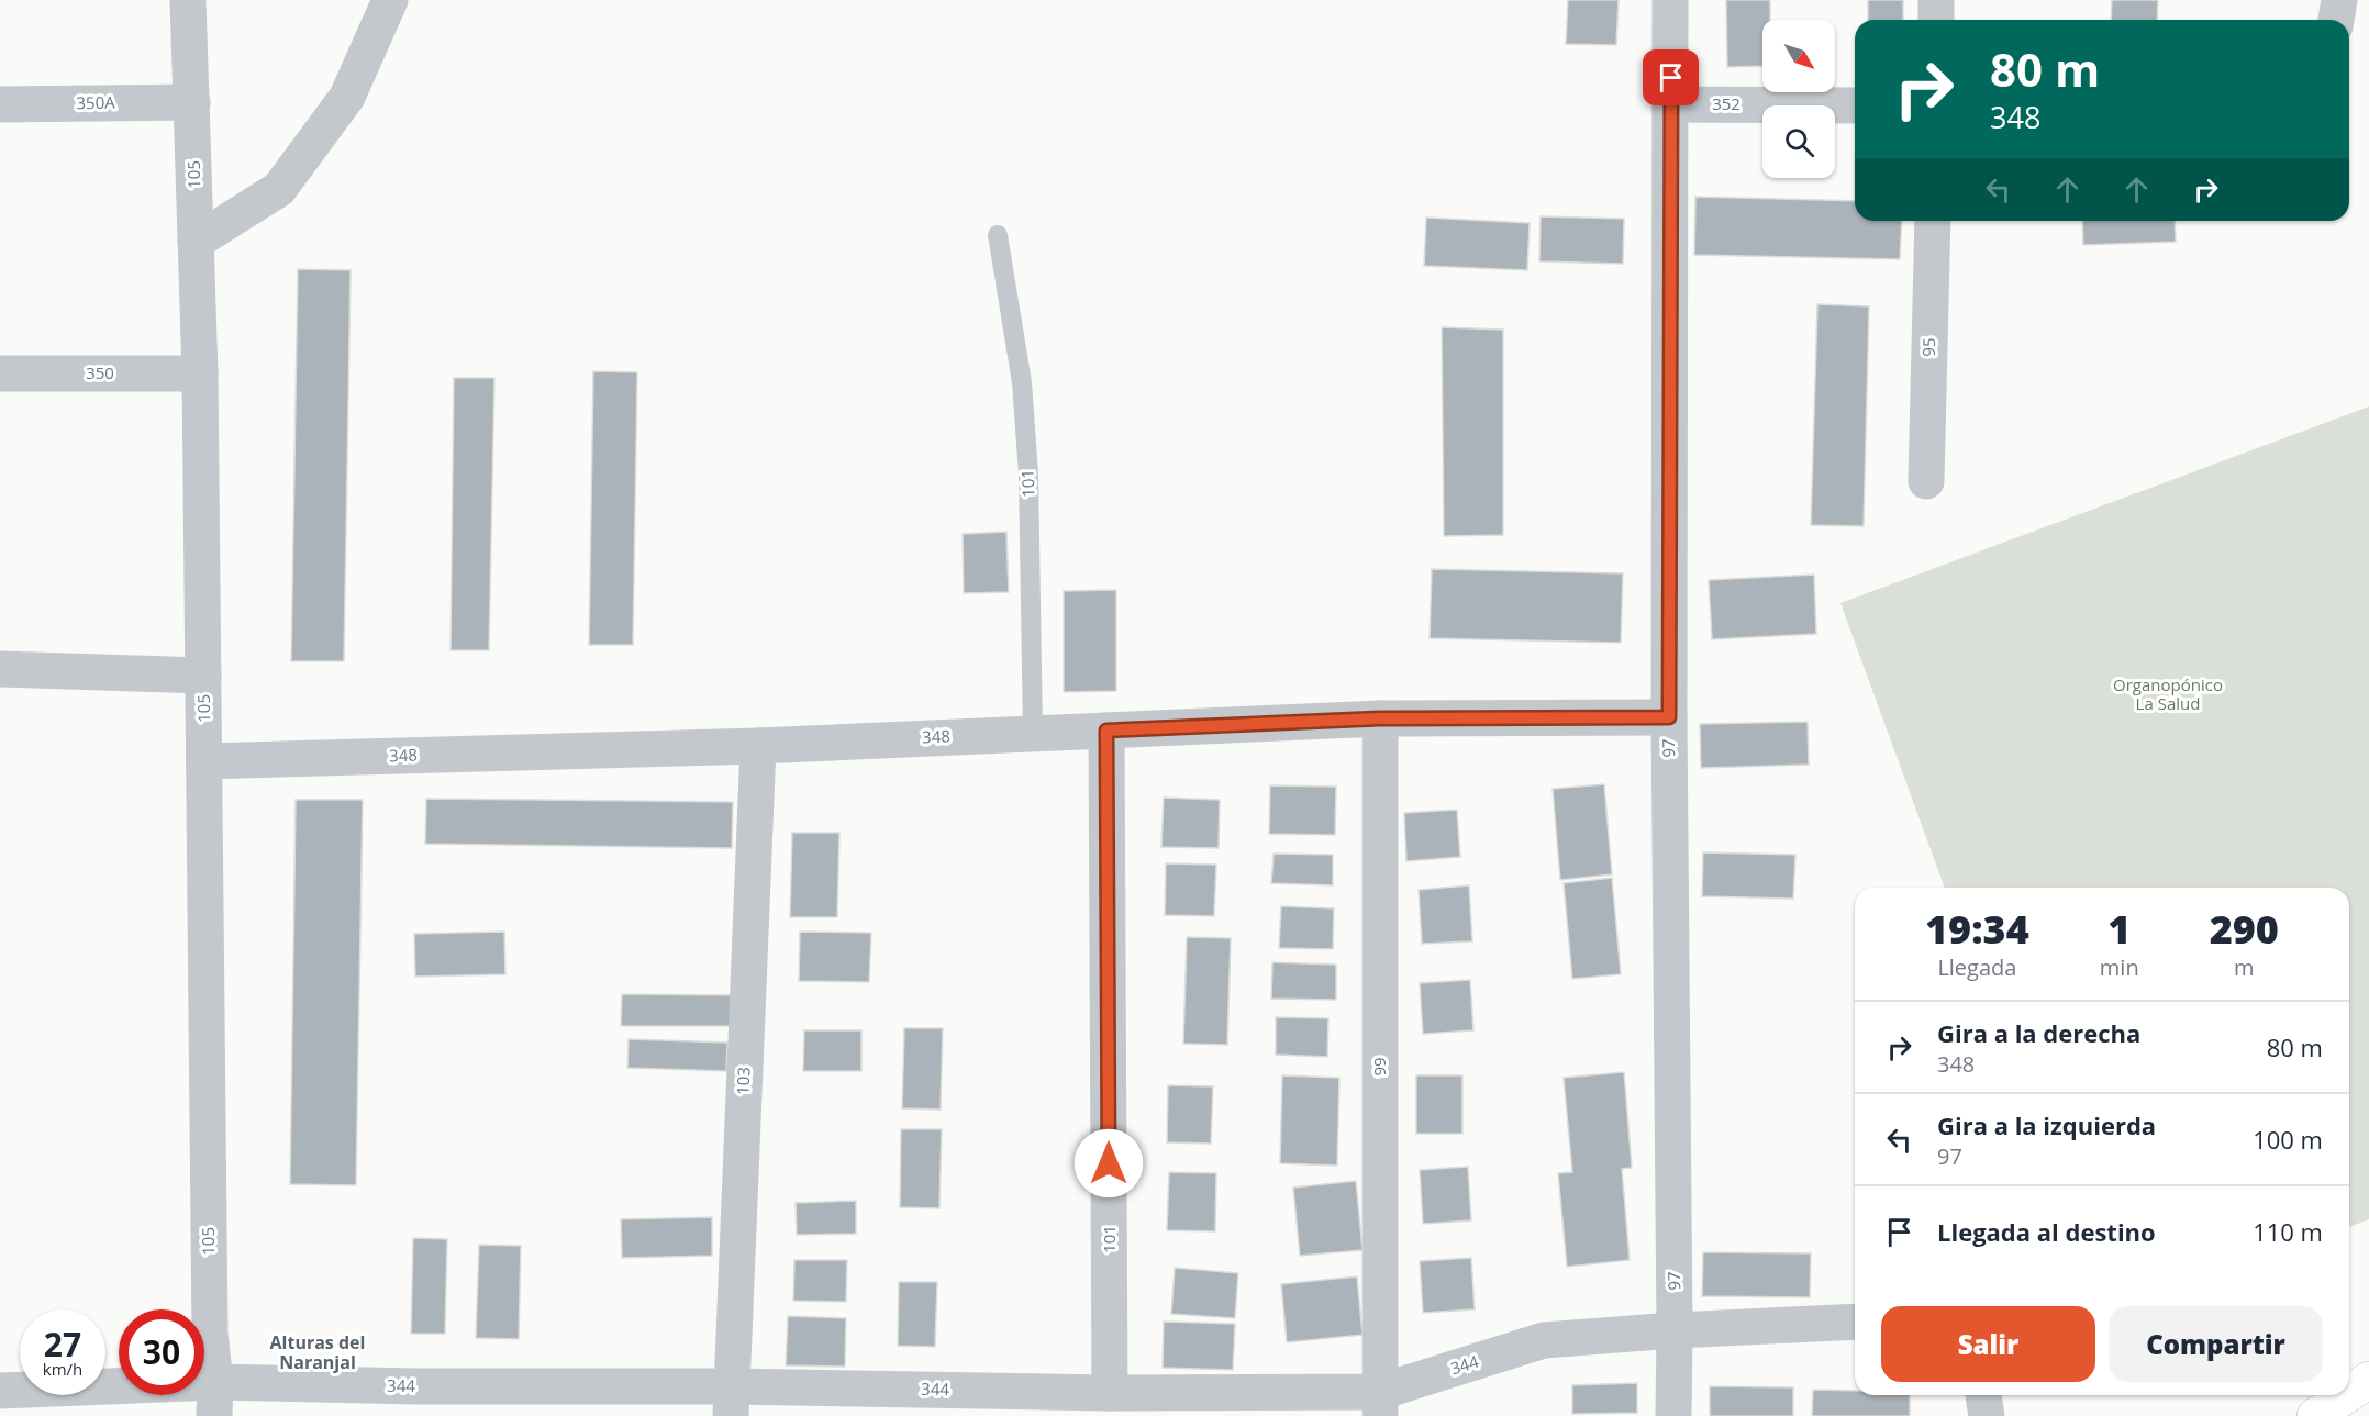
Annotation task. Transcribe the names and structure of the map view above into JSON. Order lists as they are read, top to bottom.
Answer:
{
  "streets": {
    "street": [
      "350A",
      "352",
      "105",
      "95",
      "350",
      "101",
      "348",
      "97",
      "99",
      "103",
      "344"
    ]
  },
  "crossings": [
    ["350A", "105"],
    ["352", "97"],
    ["105", "350"],
    ["105", "348"],
    ["105", "344"],
    ["101", "348"],
    ["101", "344"],
    ["348", "97"],
    ["348", "99"],
    ["348", "103"],
    ["97", "344"],
    ["99", "344"],
    ["103", "344"]
  ],
  "districts": ["Alturas del Naranjal"],
  "parks": ["Organopónico La Salud"],
  "north": "bottom right",
  "page": {
    "turn": ["80 m", "348"],
    "eta": [
      "19:34",
      "Llegada",
      "1",
      "min",
      "290",
      "m"
    ],
    "list": [
      {
        "name": "Gira a la derecha",
        "note": "348",
        "value": "80 m"
      },
      {
        "name": "Gira a la izquierda",
        "note": "97",
        "value": "100 m"
      },
      {
        "name": "Llegada al destino",
        "value": "110 m"
      }
    ],
    "buttons": ["Salir", "Compartir"],
    "speed": "27 km/h",
    "limit": "30"
  }
}
